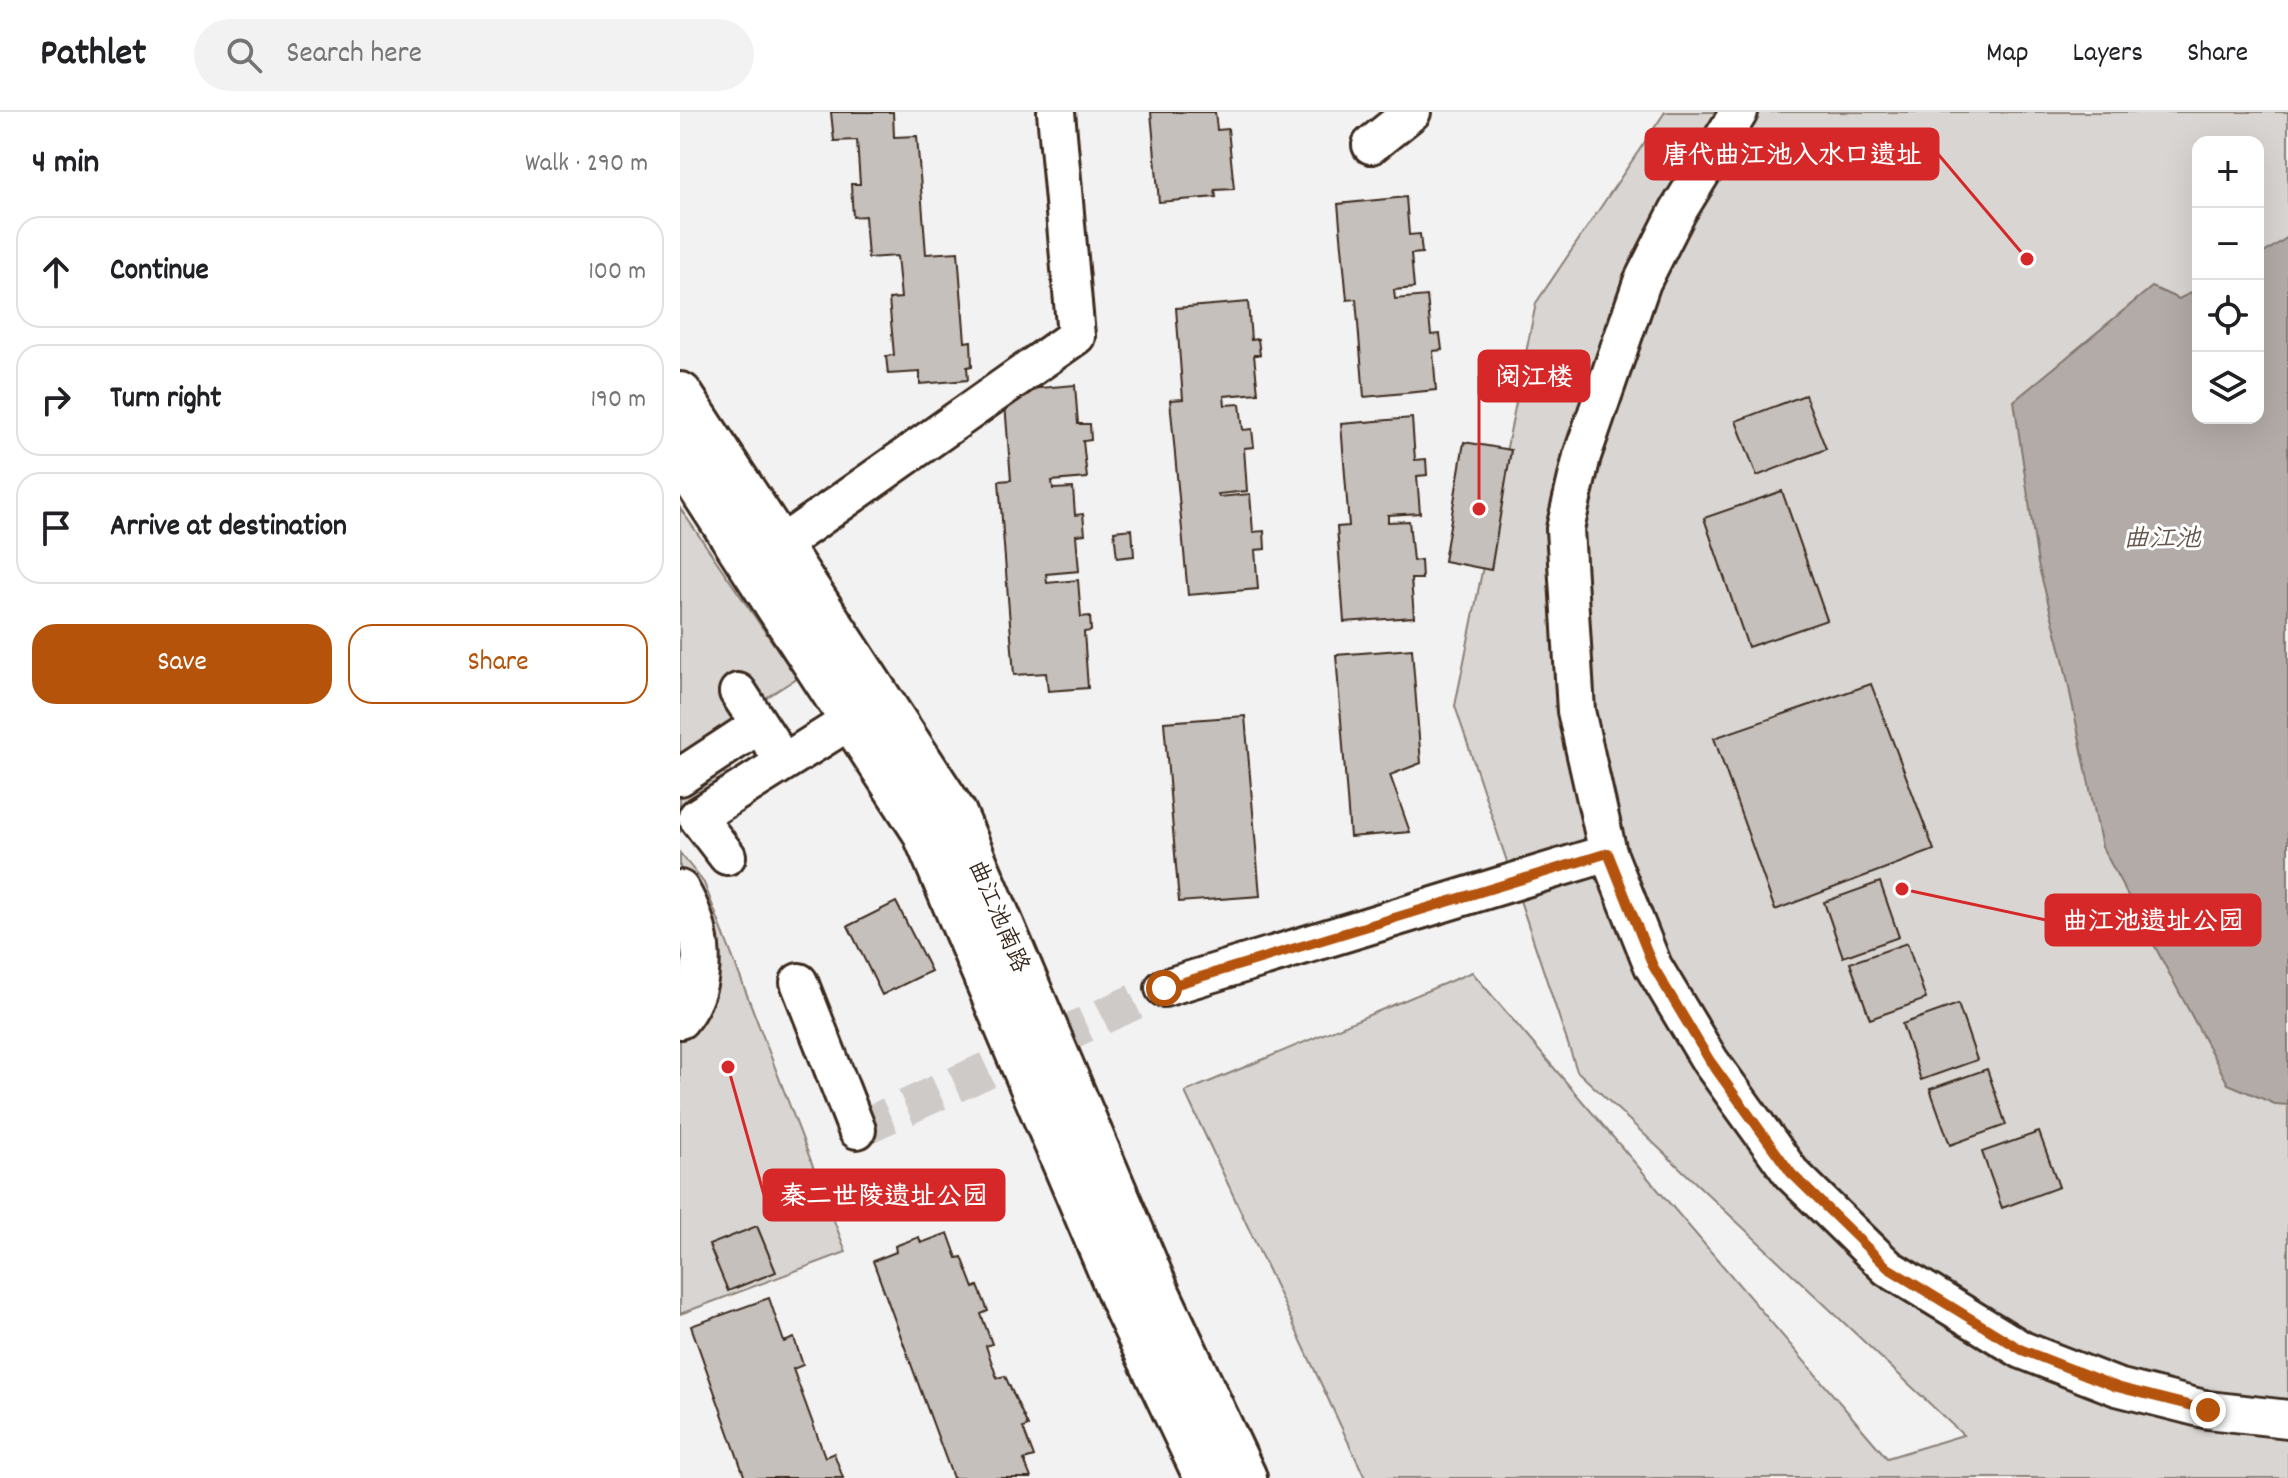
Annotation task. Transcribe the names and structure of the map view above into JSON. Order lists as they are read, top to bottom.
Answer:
{
  "streets": {
    "main road": ["曲江池南路"]
  },
  "water": ["曲江池"],
  "places": [
    "唐代曲江池入水口遗址",
    "阅江楼",
    "曲江池遗址公园",
    "秦二世陵遗址公园"
  ],
  "page": {
    "header": "Pathlet",
    "search": "Search here",
    "nav": ["Map", "Layers", "Share"],
    "heading": ["4 min", "Walk · 290 m"],
    "map_buttons": ["+", "−"],
    "list": [
      ["Continue", "100 m"],
      ["Turn right", "190 m"],
      "Arrive at destination"
    ],
    "buttons": ["Save", "Share"]
  }
}
